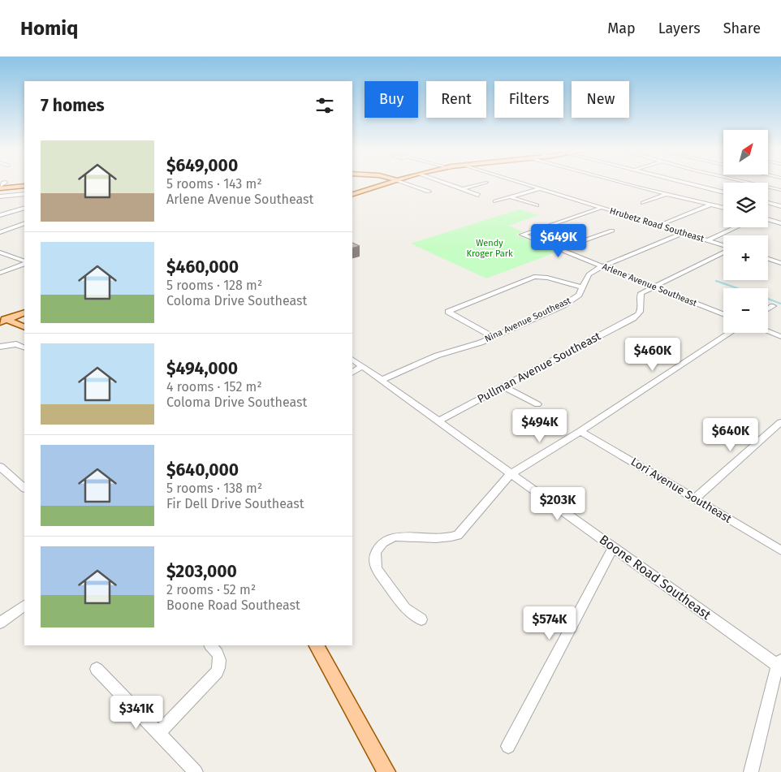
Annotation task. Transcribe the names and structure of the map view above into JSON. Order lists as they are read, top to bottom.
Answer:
{
  "streets": {
    "street": [
      "Hrubetz Road Southeast",
      "Arlene Avenue Southeast",
      "Nina Avenue Southeast",
      "Pullman Avenue Southeast",
      "Lori Avenue Southeast",
      "Boone Road Southeast"
    ]
  },
  "crossings": [
    ["Hrubetz Road Southeast", "Arlene Avenue Southeast"],
    ["Hrubetz Road Southeast", "Nina Avenue Southeast"],
    ["Arlene Avenue Southeast", "Nina Avenue Southeast"],
    ["Arlene Avenue Southeast", "Pullman Avenue Southeast"],
    ["Nina Avenue Southeast", "Boone Road Southeast"],
    ["Pullman Avenue Southeast", "Boone Road Southeast"]
  ],
  "parks": ["Wendy Kroger Park"],
  "north": "top right",
  "page": {
    "header": "Homiq",
    "nav": ["Map", "Layers", "Share"],
    "chip": [
      "Buy",
      "Rent",
      "Filters",
      "New"
    ],
    "heading": "7 homes",
    "map_buttons": ["+", "−"],
    "list": [
      {
        "name": "$649,000",
        "note": "5 rooms · 143 m² · Arlene Avenue Southeast"
      },
      {
        "name": "$460,000",
        "note": "5 rooms · 128 m² · Coloma Drive Southeast"
      },
      {
        "name": "$494,000",
        "note": "4 rooms · 152 m² · Coloma Drive Southeast"
      },
      {
        "name": "$640,000",
        "note": "5 rooms · 138 m² · Fir Dell Drive Southeast"
      },
      {
        "name": "$203,000",
        "note": "2 rooms · 52 m² · Boone Road Southeast"
      }
    ],
    "price": [
      "$649K",
      "$460K",
      "$494K",
      "$640K",
      "$203K",
      "$574K",
      "$341K"
    ]
  }
}
